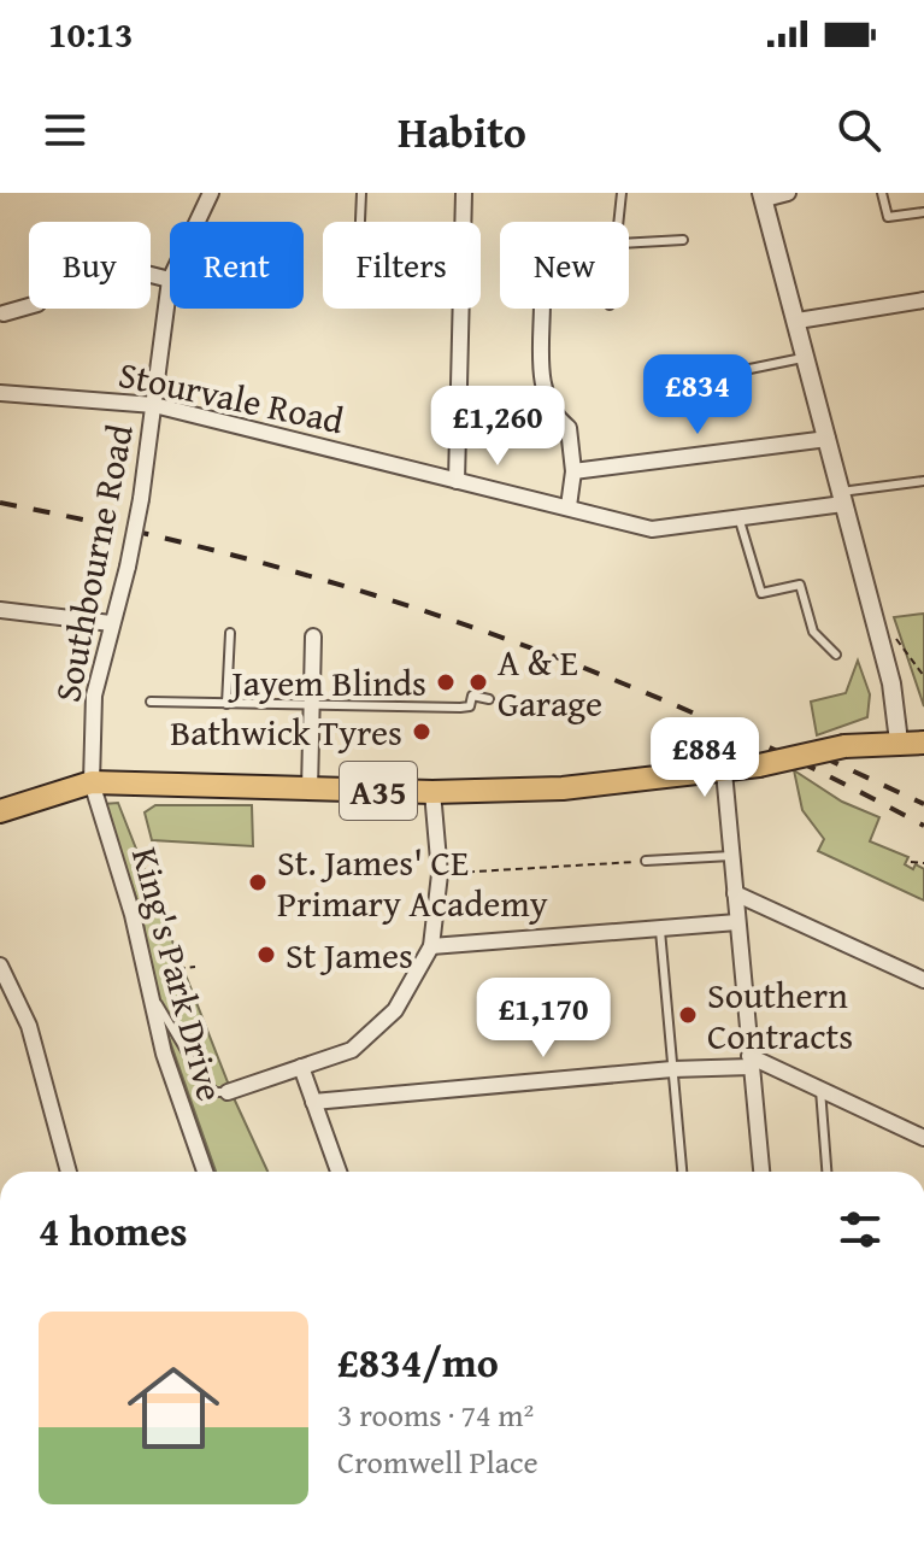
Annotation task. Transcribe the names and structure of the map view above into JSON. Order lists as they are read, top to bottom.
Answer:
{
  "streets": {
    "main road": ["A35"],
    "street": ["Stourvale Road", "Southbourne Road", "King's Park Drive"]
  },
  "crossings": [
    ["Stourvale Road", "Southbourne Road"],
    ["Southbourne Road", "A35"],
    ["Southbourne Road", "King's Park Drive"],
    ["A35", "King's Park Drive"]
  ],
  "places": [
    "Jayem Blinds",
    "A & E Garage",
    "Bathwick Tyres",
    "St. James' CE Primary Academy",
    "St James",
    "Southern Contracts"
  ],
  "page": {
    "status": "10:13",
    "header": "Habito",
    "chip": [
      "Buy",
      "Rent",
      "Filters",
      "New"
    ],
    "price": [
      "£834",
      "£1,260",
      "£884",
      "£1,170"
    ],
    "heading": "4 homes",
    "list": [
      {
        "name": "£834/mo",
        "note": "3 rooms · 74 m² · Cromwell Place"
      }
    ]
  }
}
